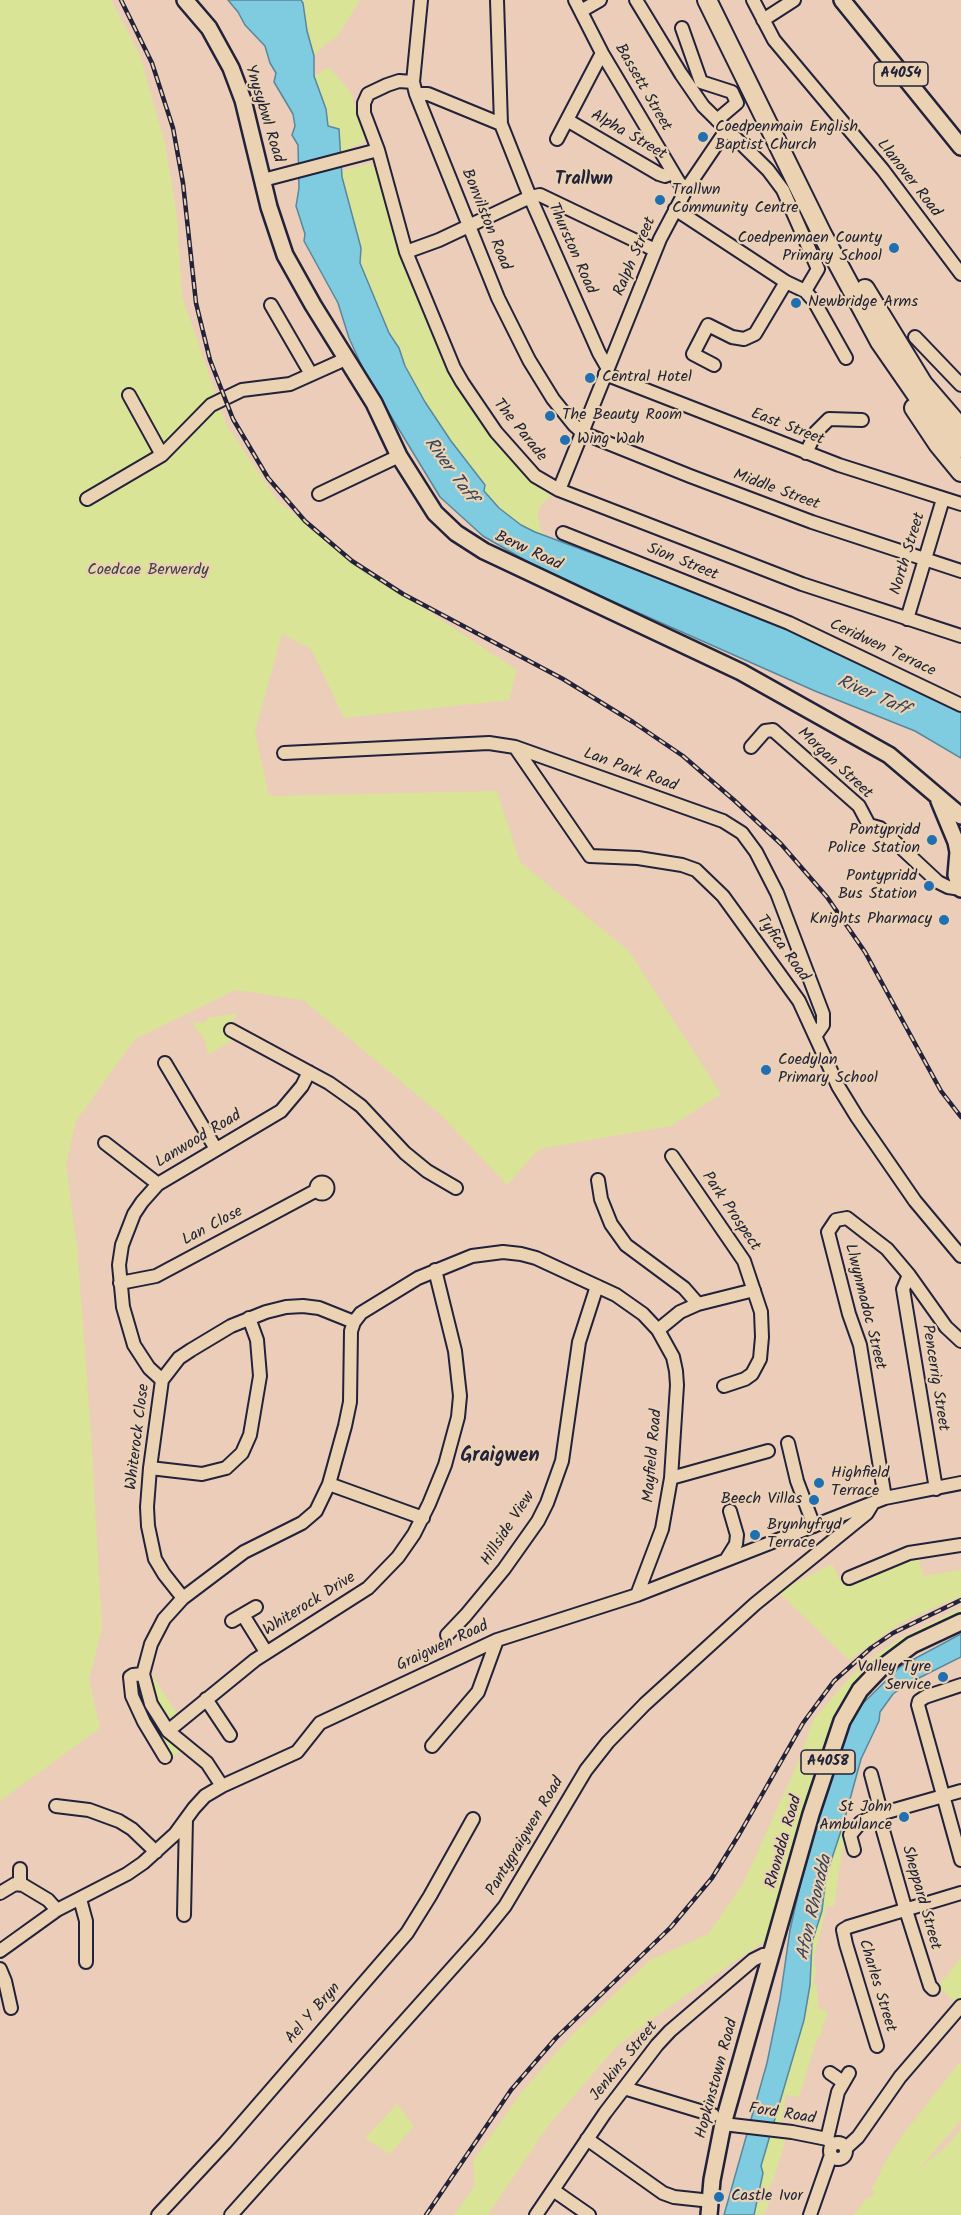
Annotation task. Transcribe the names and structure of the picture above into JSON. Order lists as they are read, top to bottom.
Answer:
{
  "streets": {
    "main road": [
      "A4054",
      "Ynysybwl Road",
      "Berw Road",
      "A4058",
      "Rhondda Road",
      "Hopkinstown Road"
    ],
    "street": [
      "Bassett Street",
      "Alpha Street",
      "Llanover Road",
      "Bonvilston Road",
      "Thurston Road",
      "Ralph Street",
      "East Street",
      "The Parade",
      "Middle Street",
      "North Street",
      "Sion Street",
      "Ceridwen Terrace",
      "Morgan Street",
      "Lan Park Road",
      "Tyfica Road",
      "Lanwood Road",
      "Park Prospect",
      "Lan Close",
      "Llwynmadoc Street",
      "Pencerrig Street",
      "Whiterock Close",
      "Mayfield Road",
      "Hillside View",
      "Whiterock Drive",
      "Graigwen Road",
      "Pantygraigwen Road",
      "Sheppard Street",
      "Charles Street",
      "Ael Y Bryn",
      "Jenkins Street",
      "Ford Road"
    ]
  },
  "crossings": [
    ["Bassett Street", "Alpha Street"],
    ["Bassett Street", "Ralph Street"],
    ["Ynysybwl Road", "Berw Road"],
    ["Bonvilston Road", "Ralph Street"],
    ["Bonvilston Road", "The Parade"],
    ["Bonvilston Road", "Middle Street"],
    ["Thurston Road", "Ralph Street"],
    ["Thurston Road", "East Street"],
    ["Ralph Street", "East Street"],
    ["Ralph Street", "The Parade"],
    ["Ralph Street", "Middle Street"],
    ["East Street", "North Street"],
    ["The Parade", "North Street"],
    ["Middle Street", "North Street"],
    ["Berw Road", "Morgan Street"],
    ["Sion Street", "Ceridwen Terrace"],
    ["Lan Park Road", "Tyfica Road"],
    ["Lanwood Road", "Lan Close"],
    ["Lanwood Road", "Whiterock Close"],
    ["Llwynmadoc Street", "Pencerrig Street"],
    ["Llwynmadoc Street", "Graigwen Road"],
    ["Llwynmadoc Street", "Pantygraigwen Road"],
    ["Pencerrig Street", "Graigwen Road"],
    ["Mayfield Road", "Graigwen Road"],
    ["Graigwen Road", "Pantygraigwen Road"],
    ["Rhondda Road", "Jenkins Street"],
    ["Rhondda Road", "Hopkinstown Road"],
    ["Sheppard Street", "Charles Street"],
    ["Jenkins Street", "Hopkinstown Road"],
    ["Jenkins Street", "Ford Road"],
    ["Hopkinstown Road", "Ford Road"]
  ],
  "districts": ["Trallwn", "Graigwen"],
  "water": ["River Taff", "Afon Rhondda"],
  "parks": ["Coedcae Berwerdy"],
  "places": [
    "Coedpenmain English Baptist Church",
    "Trallwn Community Centre",
    "Coedpenmaen County Primary School",
    "Newbridge Arms",
    "Central Hotel",
    "The Beauty Room",
    "Wing Wah",
    "Pontypridd Police Station",
    "Pontypridd Bus Station",
    "Knights Pharmacy",
    "Coedylan Primary School",
    "Highfield Terrace",
    "Beech Villas",
    "Brynhyfryd Terrace",
    "Valley Tyre Service",
    "St John Ambulance",
    "Castle Ivor"
  ]
}
